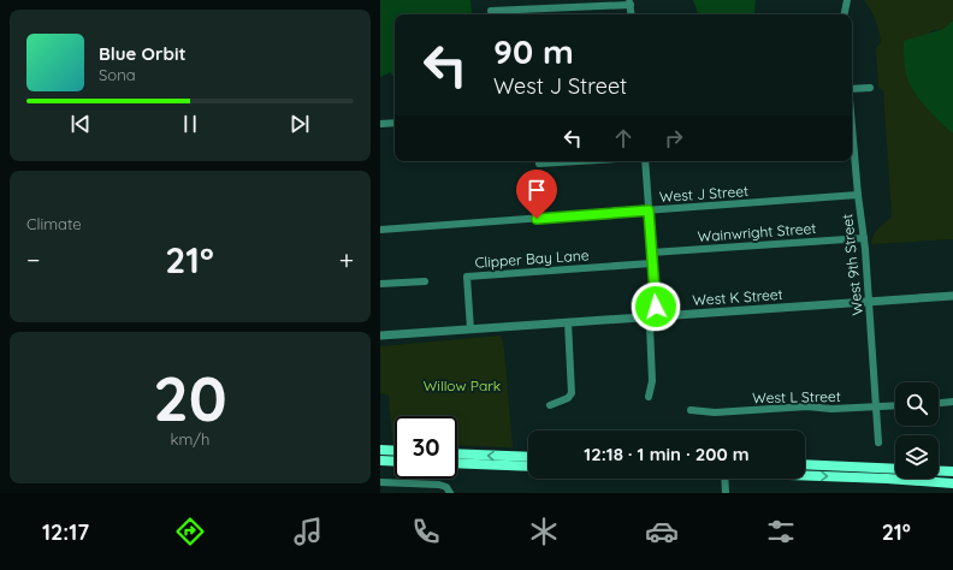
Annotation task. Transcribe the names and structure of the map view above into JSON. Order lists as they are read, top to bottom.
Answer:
{
  "streets": {
    "street": [
      "West J Street",
      "Wainwright Street",
      "Clipper Bay Lane",
      "West 9th Street",
      "West K Street",
      "West L Street"
    ]
  },
  "crossings": [
    ["West J Street", "West 9th Street"],
    ["Wainwright Street", "West 9th Street"],
    ["Clipper Bay Lane", "West K Street"],
    ["West 9th Street", "West K Street"],
    ["West 9th Street", "West L Street"]
  ],
  "parks": ["Willow Park"],
  "page": {
    "turn": ["90 m", "West J Street"],
    "song": ["Blue Orbit", "Sona"],
    "tile": [
      "Climate",
      ["20", "km/h"]
    ],
    "heat": ["−", "21°", "+"],
    "limit": "30",
    "trip": "12:18 · 1 min · 200 m",
    "tabs": ["12:17", "21°"]
  }
}
